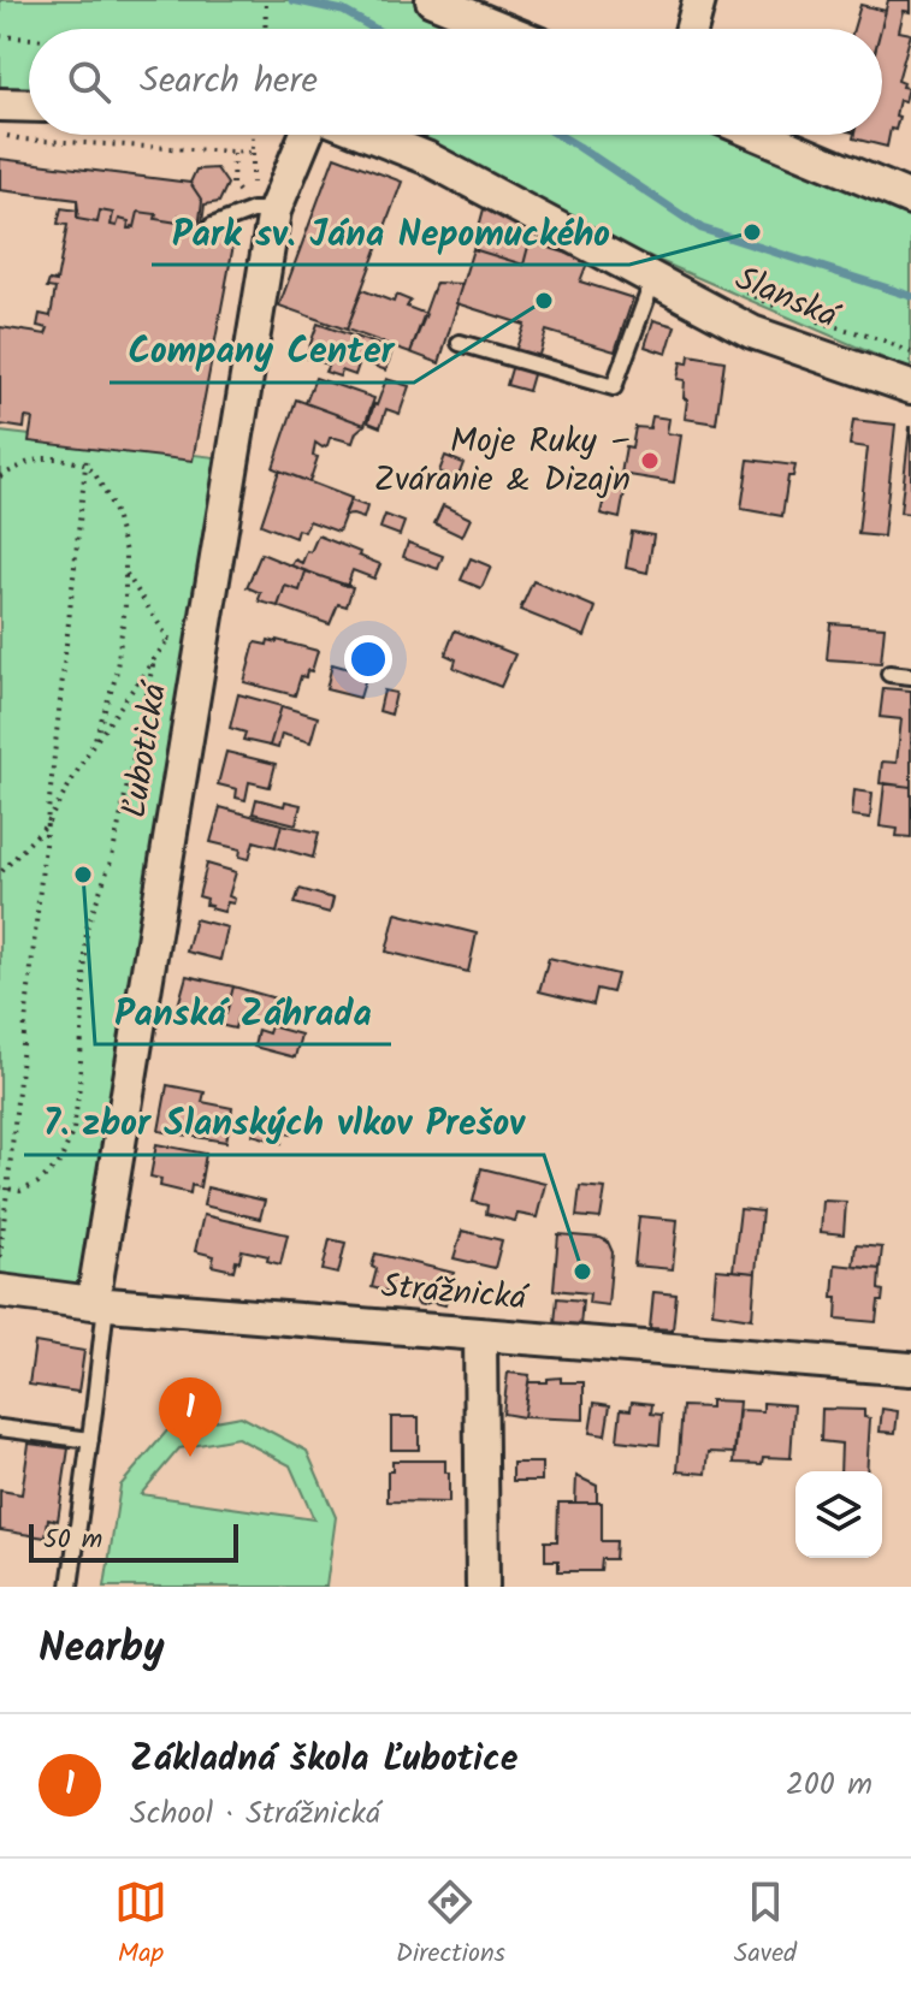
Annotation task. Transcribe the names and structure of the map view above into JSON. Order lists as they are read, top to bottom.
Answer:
{
  "streets": {
    "street": ["Slanská", "Ľubotická", "Strážnická"]
  },
  "crossings": [
    ["Ľubotická", "Strážnická"]
  ],
  "places": [
    "Park sv. Jána Nepomuckého",
    "Company Center",
    "Moje Ruky – Zváranie & Dizajn",
    "Panská Záhrada",
    "7. zbor Slanských vlkov Prešov"
  ],
  "scale_bar": "50 m",
  "page": {
    "search": "Search here",
    "pins": "1",
    "scale": "50 m",
    "heading": "Nearby",
    "list": [
      {
        "mark": "1",
        "name": "Základná škola Ľubotice",
        "note": "School · Strážnická",
        "value": "200 m"
      }
    ],
    "nav": ["Map", "Directions", "Saved"]
  }
}
